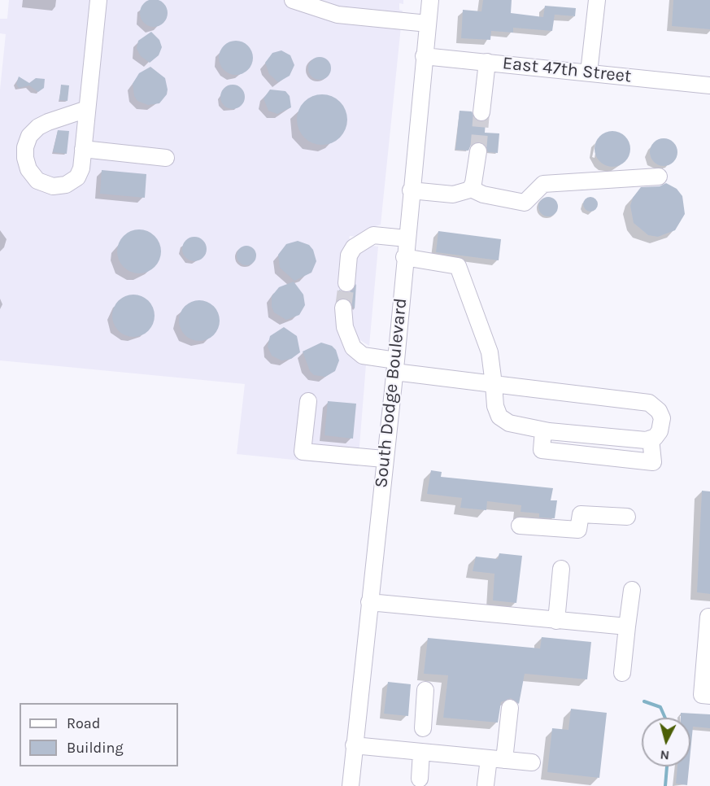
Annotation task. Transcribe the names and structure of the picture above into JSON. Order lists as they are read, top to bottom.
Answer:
{
  "streets": {
    "street": ["East 47th Street", "South Dodge Boulevard"]
  },
  "crossings": [
    ["East 47th Street", "South Dodge Boulevard"]
  ],
  "legend": ["Road", "Building"],
  "north": "bottom"
}
